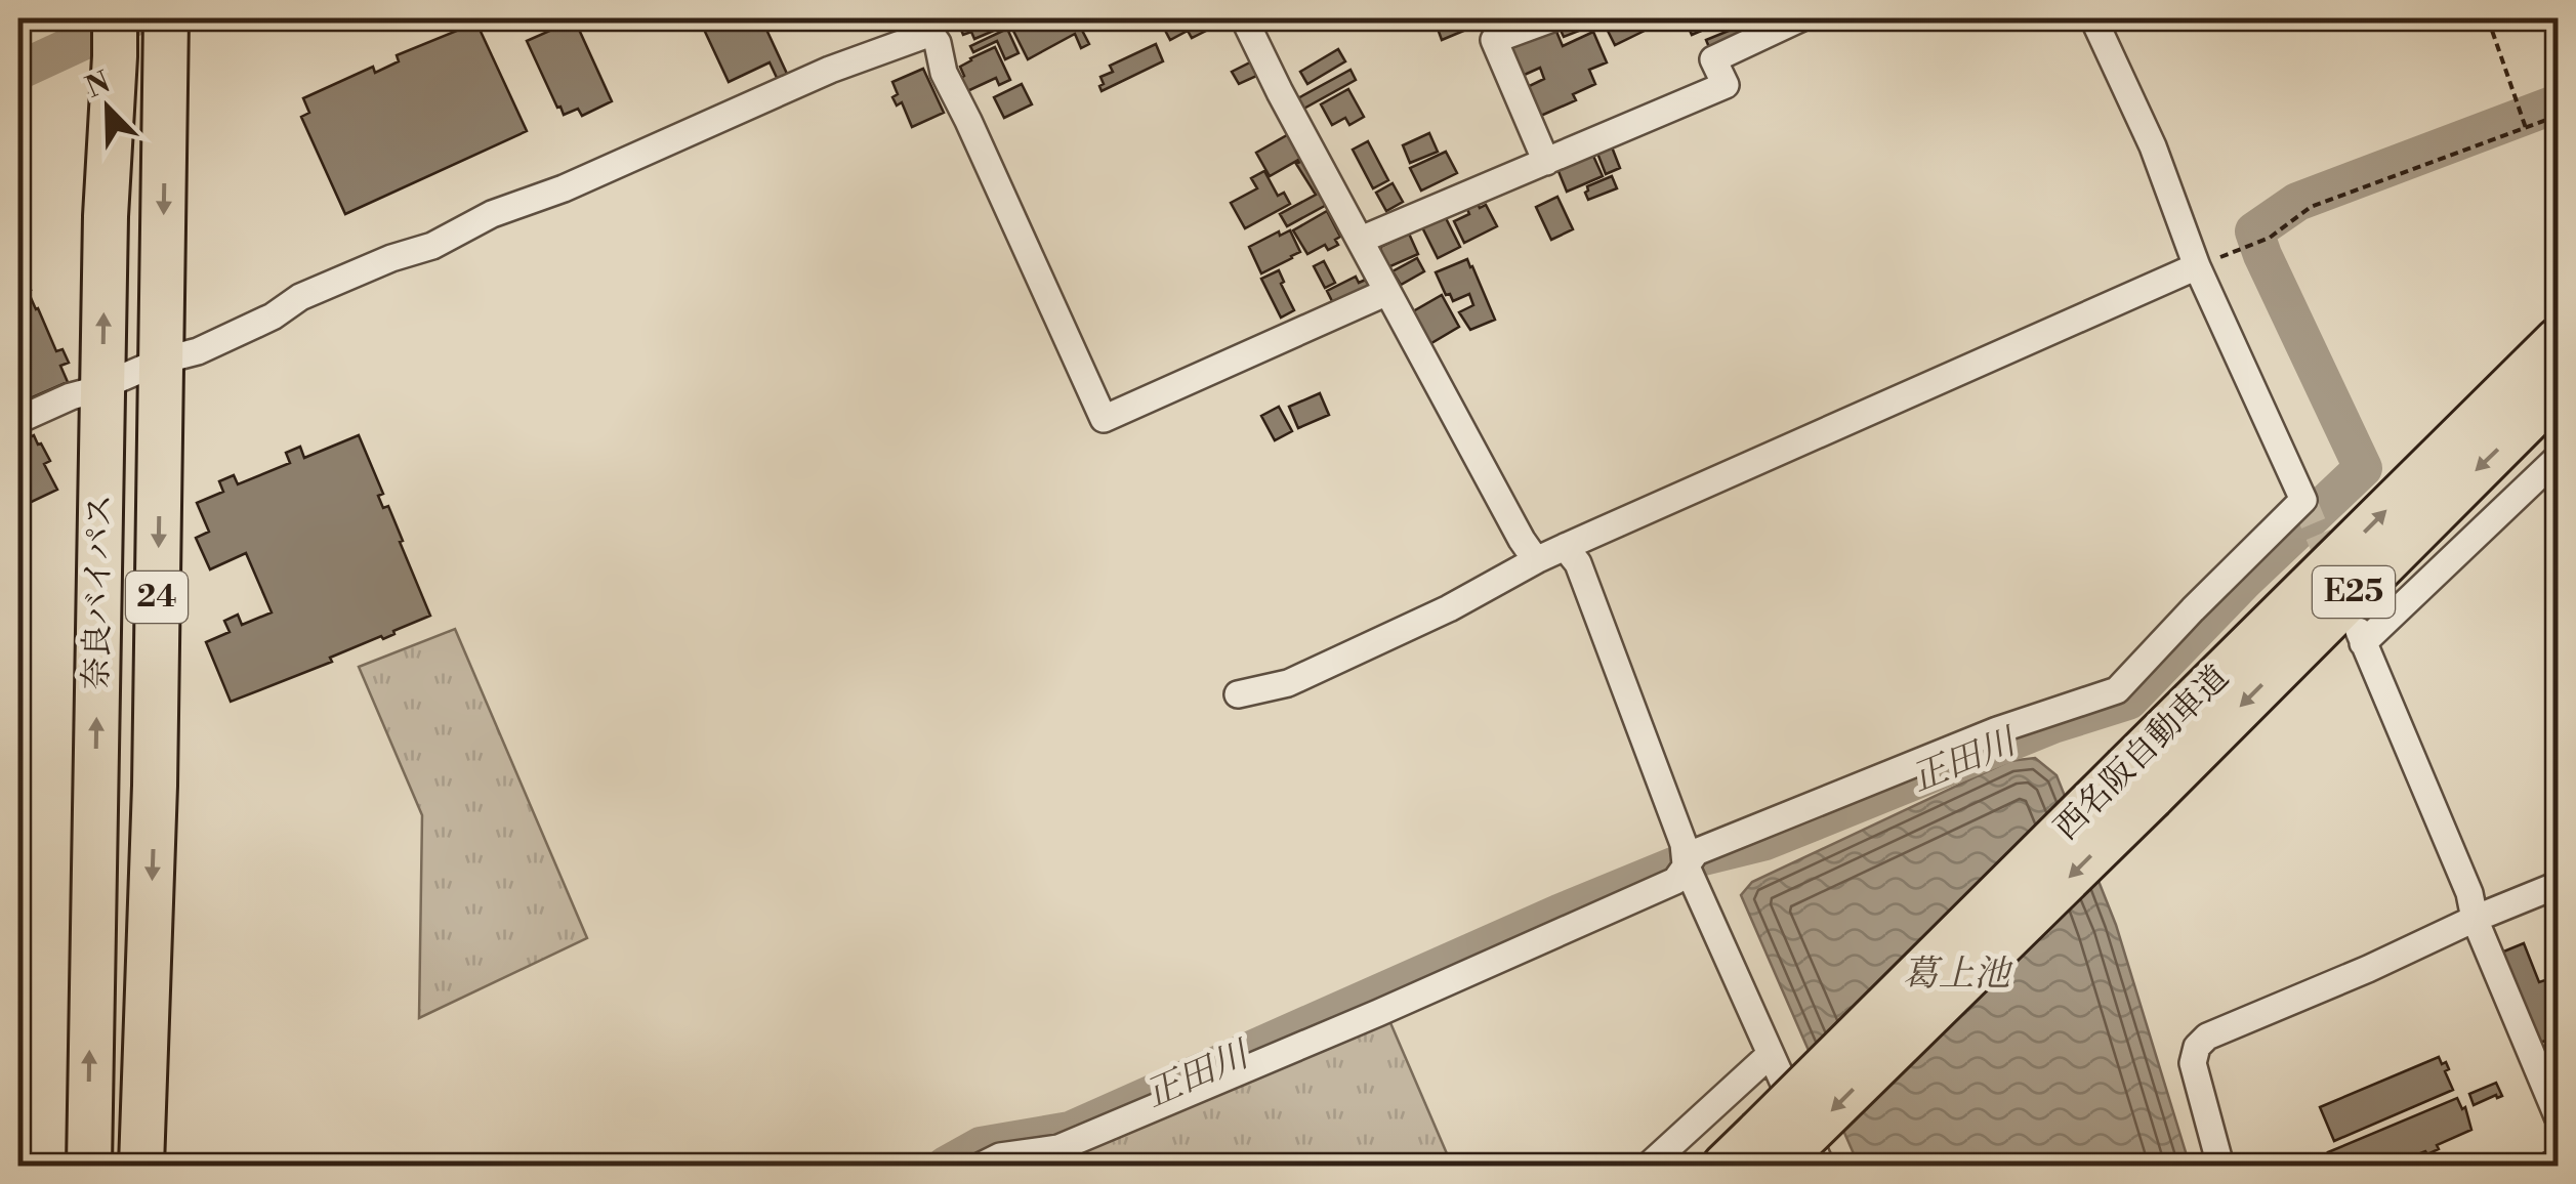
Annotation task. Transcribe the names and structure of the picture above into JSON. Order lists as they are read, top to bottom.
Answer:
{
  "streets": {
    "highway": [
      "奈良バイパス",
      "E25",
      "24",
      "西名阪自動車道"
    ]
  },
  "water": ["正田川", "葛上池"],
  "north": "top left"
}
